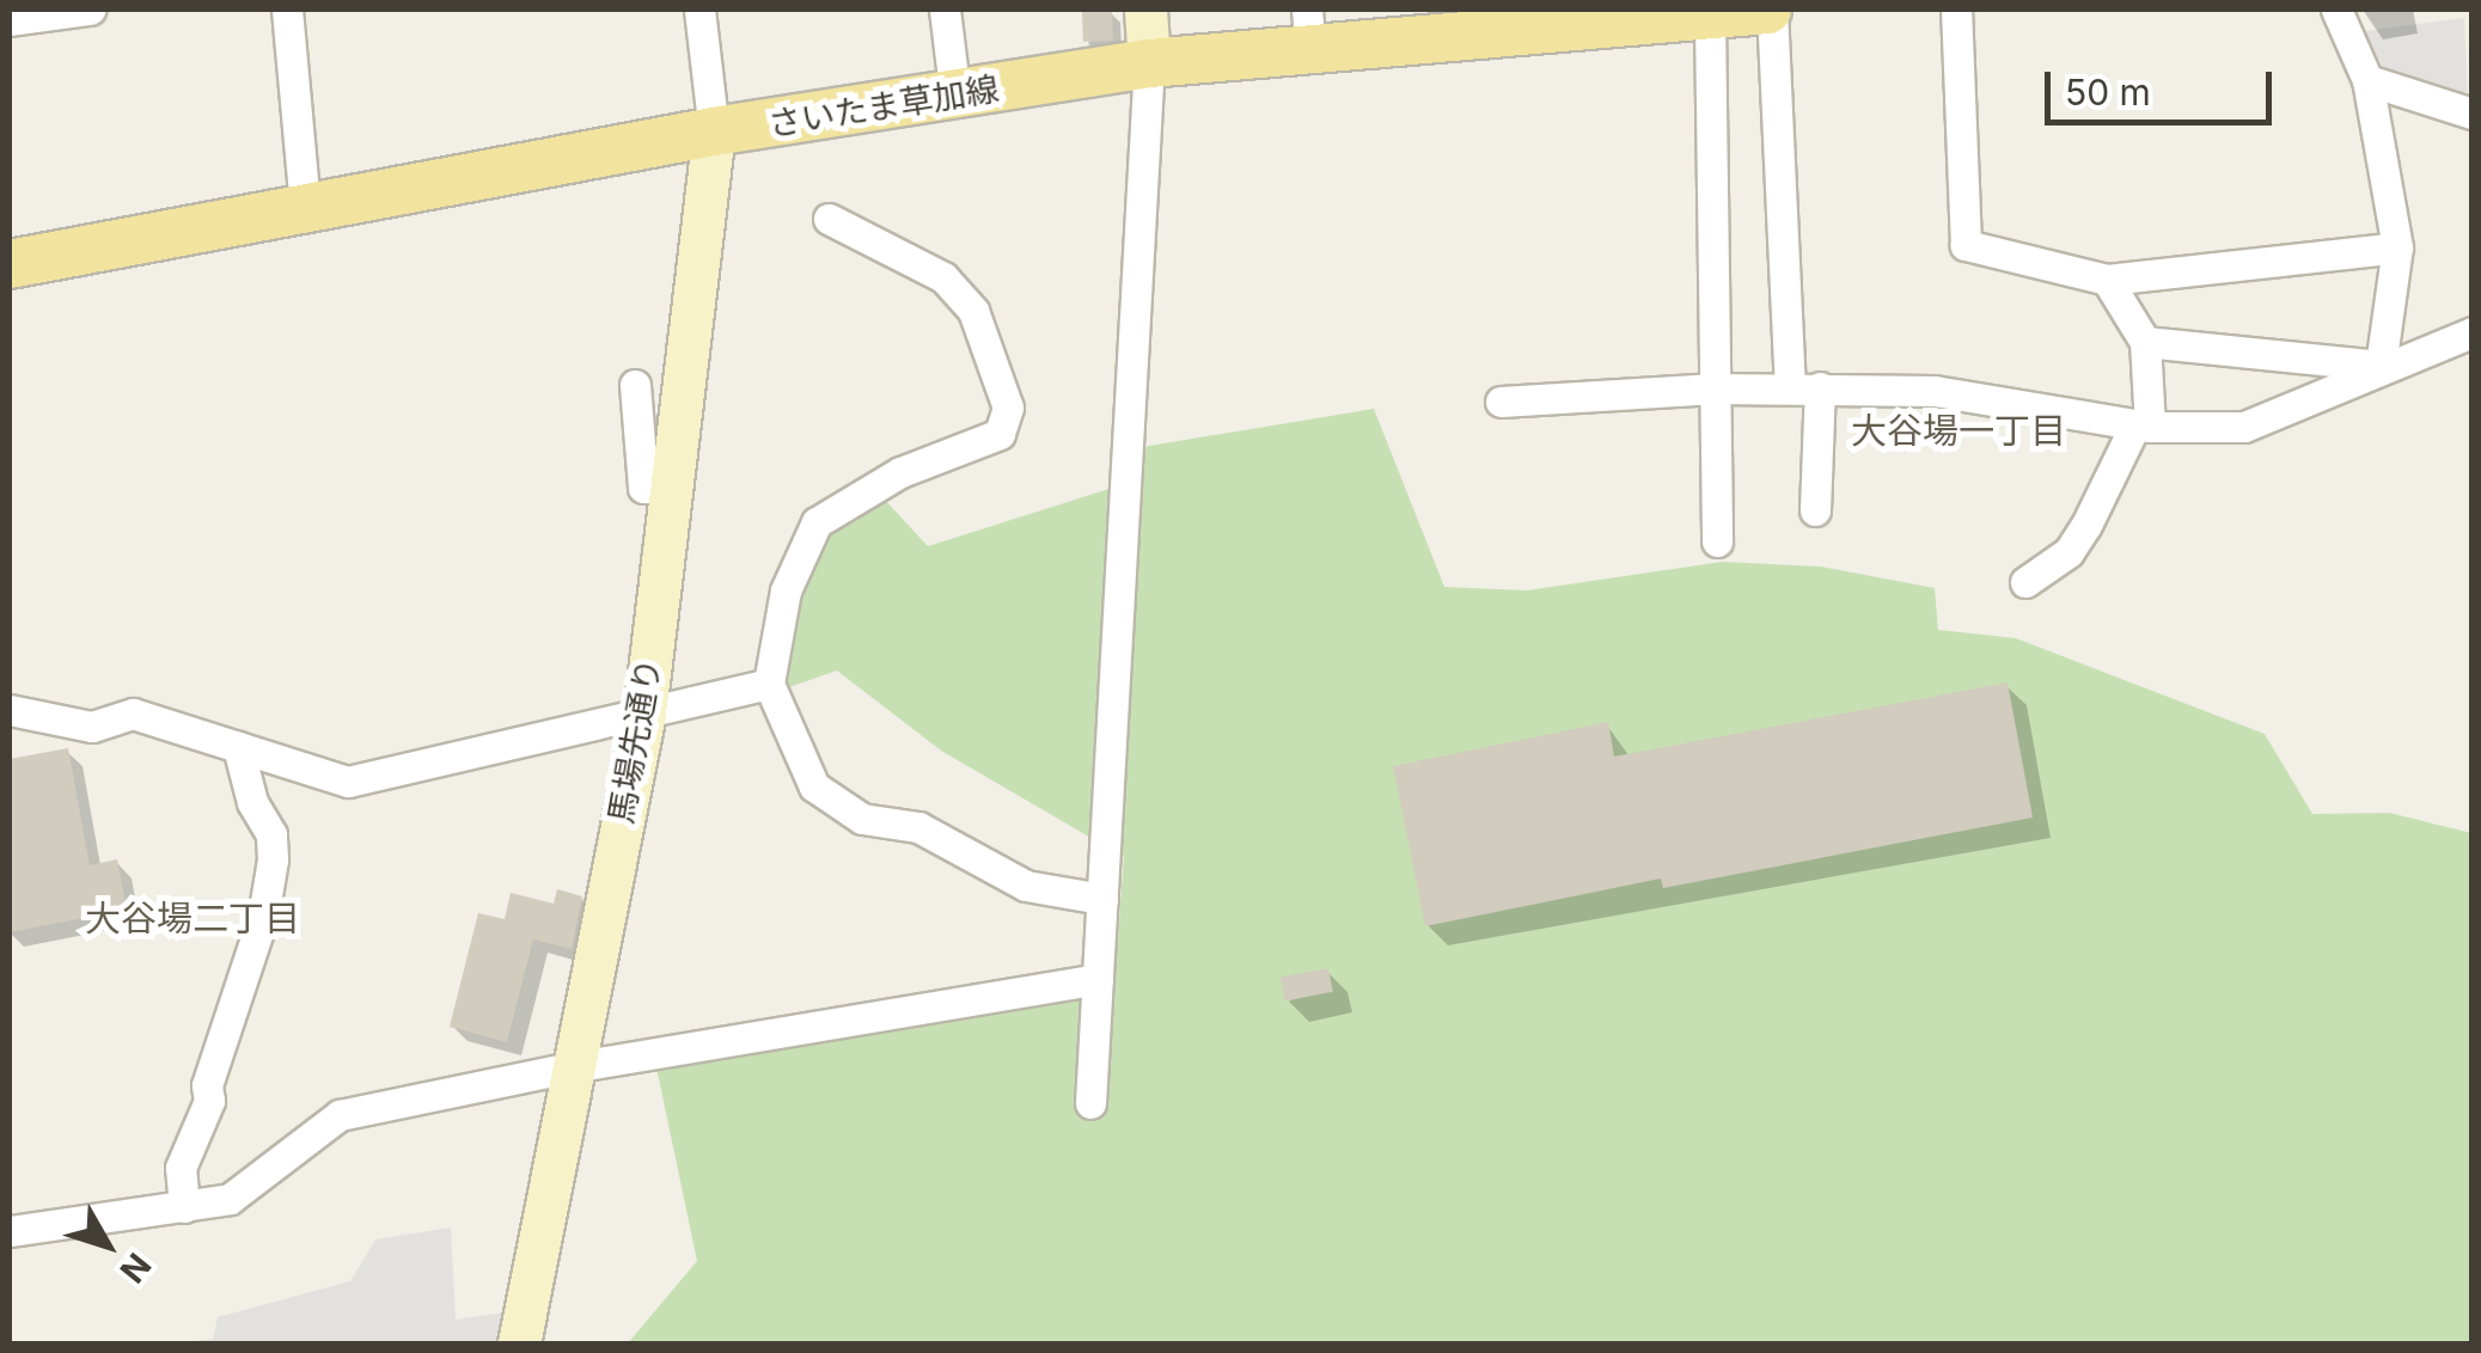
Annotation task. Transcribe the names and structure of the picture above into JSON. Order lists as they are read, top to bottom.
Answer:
{
  "streets": {
    "main road": ["さいたま草加線"],
    "street": ["馬場先通り"]
  },
  "crossings": [
    ["さいたま草加線", "馬場先通り"]
  ],
  "districts": ["大谷場一丁目", "大谷場二丁目"],
  "scale_bar": "50 m",
  "north": "bottom right"
}
